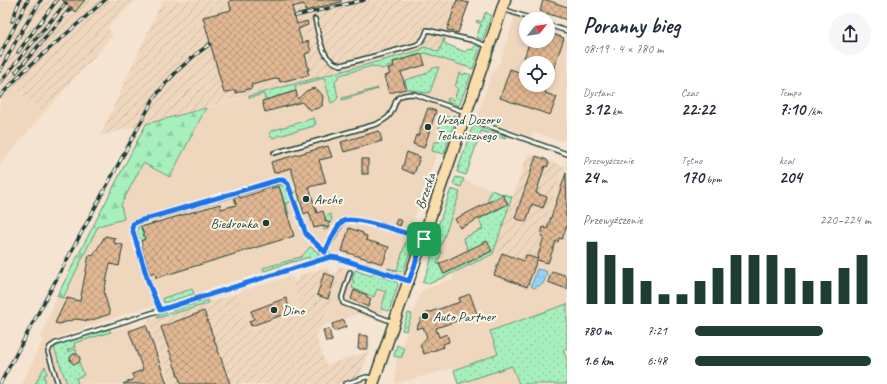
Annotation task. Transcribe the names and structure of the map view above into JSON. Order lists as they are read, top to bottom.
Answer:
{
  "streets": {
    "main road": ["Brzeska"]
  },
  "places": [
    "Urząd Dozoru Technicznego",
    "Arche",
    "Biedronka",
    "Dino",
    "Auto Partner"
  ],
  "north": "top right",
  "page": {
    "heading": ["Poranny bieg", "08:19 · 4 × 780 m"],
    "stats": [
      ["Dystans", "3.12 km"],
      ["Czas", "22:22"],
      ["Tempo", "7:10 /km"],
      ["Przewyższenie", "24 m"],
      ["Tętno", "170 bpm"],
      ["kcal", "204"]
    ],
    "chart": ["Przewyższenie", "220–224 m"],
    "list": [
      {
        "name": "780 m",
        "note": "7:21"
      },
      {
        "name": "1.6 km",
        "note": "6:48"
      }
    ]
  }
}
